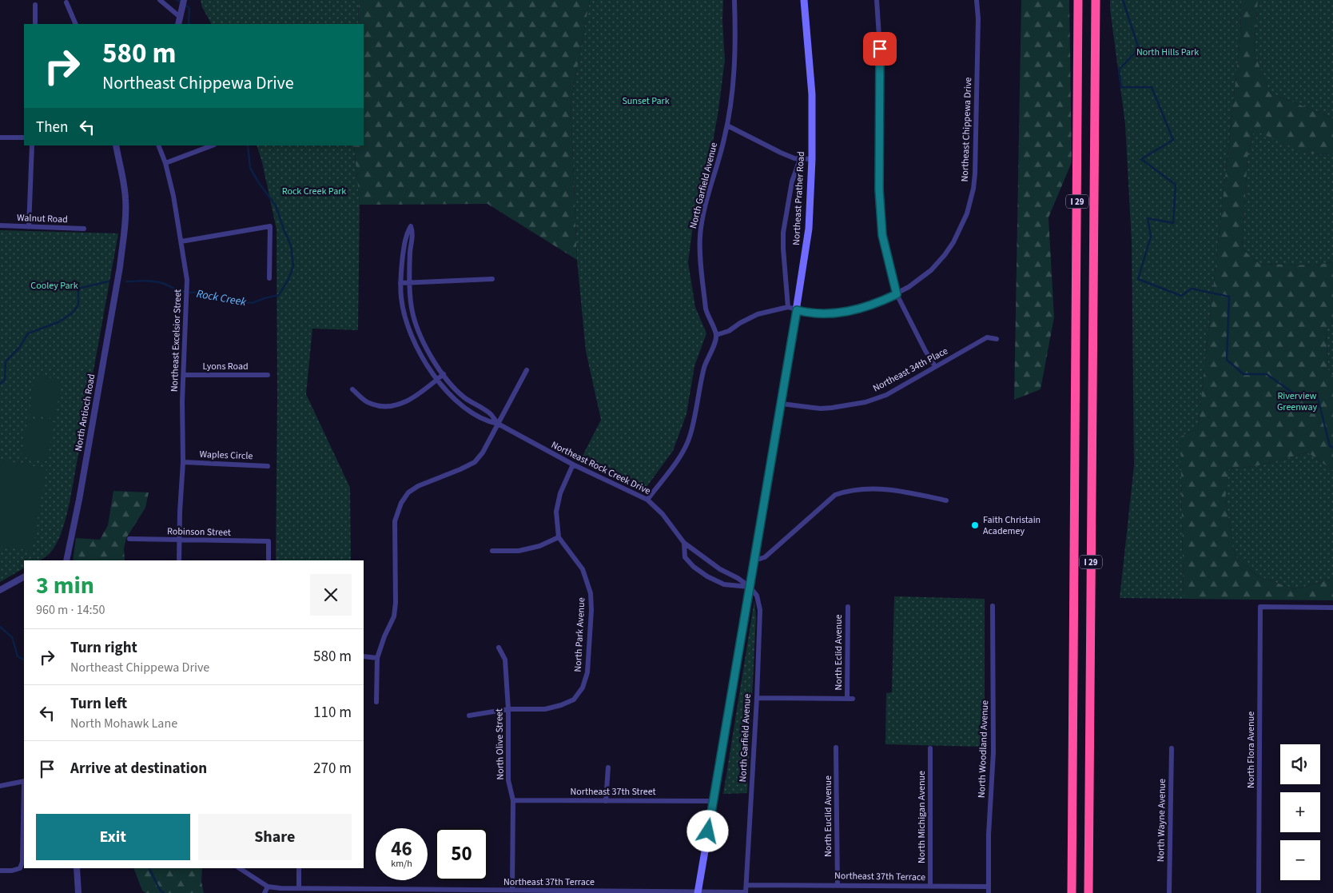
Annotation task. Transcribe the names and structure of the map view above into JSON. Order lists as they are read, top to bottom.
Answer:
{
  "streets": {
    "highway": ["I 29"],
    "main road": ["Northeast Prather Road"],
    "street": [
      "Northeast Chippewa Drive",
      "North Garfield Avenue",
      "Walnut Road",
      "Northeast Excelsior Street",
      "Lyons Road",
      "Northeast 34th Place",
      "North Antioch Road",
      "Waples Circle",
      "Northeast Rock Creek Drive",
      "Robinson Street",
      "North Park Avenue",
      "North Eclid Avenue",
      "North Olive Street",
      "North Woodland Avenue",
      "North Flora Avenue",
      "Northeast 37th Street",
      "North Euclid Avenue",
      "North Michigan Avenue",
      "North Wayne Avenue",
      "Northeast 37th Terrace"
    ]
  },
  "crossings": [
    ["Northeast Chippewa Drive", "Northeast Prather Road"],
    ["North Garfield Avenue", "Northeast Prather Road"],
    ["North Garfield Avenue", "Northeast Rock Creek Drive"],
    ["North Garfield Avenue", "North Eclid Avenue"],
    ["North Garfield Avenue", "Northeast 37th Terrace"],
    ["Northeast Prather Road", "Northeast 34th Place"],
    ["Northeast Prather Road", "Northeast Rock Creek Drive"],
    ["Northeast Prather Road", "Northeast 37th Street"],
    ["Northeast Prather Road", "Northeast 37th Terrace"],
    ["Northeast Excelsior Street", "Lyons Road"],
    ["Northeast Excelsior Street", "Waples Circle"],
    ["Northeast Excelsior Street", "Robinson Street"],
    ["North Park Avenue", "North Olive Street"],
    ["North Olive Street", "Northeast 37th Street"],
    ["North Olive Street", "Northeast 37th Terrace"],
    ["North Woodland Avenue", "Northeast 37th Terrace"],
    ["North Euclid Avenue", "Northeast 37th Terrace"],
    ["North Michigan Avenue", "Northeast 37th Terrace"]
  ],
  "water": ["Rock Creek"],
  "parks": [
    "North Hills Park",
    "Sunset Park",
    "Rock Creek Park",
    "Cooley Park",
    "Riverview Greenway"
  ],
  "places": ["Faith Christain Academey"],
  "page": {
    "turn": ["580 m", "Northeast Chippewa Drive"],
    "then": "Then",
    "heading": ["3 min", "960 m · 14:50"],
    "list": [
      {
        "name": "Turn right",
        "note": "Northeast Chippewa Drive",
        "value": "580 m"
      },
      {
        "name": "Turn left",
        "note": "North Mohawk Lane",
        "value": "110 m"
      },
      {
        "name": "Arrive at destination",
        "value": "270 m"
      }
    ],
    "map_buttons": ["+", "−"],
    "buttons": ["Exit", "Share"],
    "speed": "46 km/h",
    "limit": "50"
  }
}
